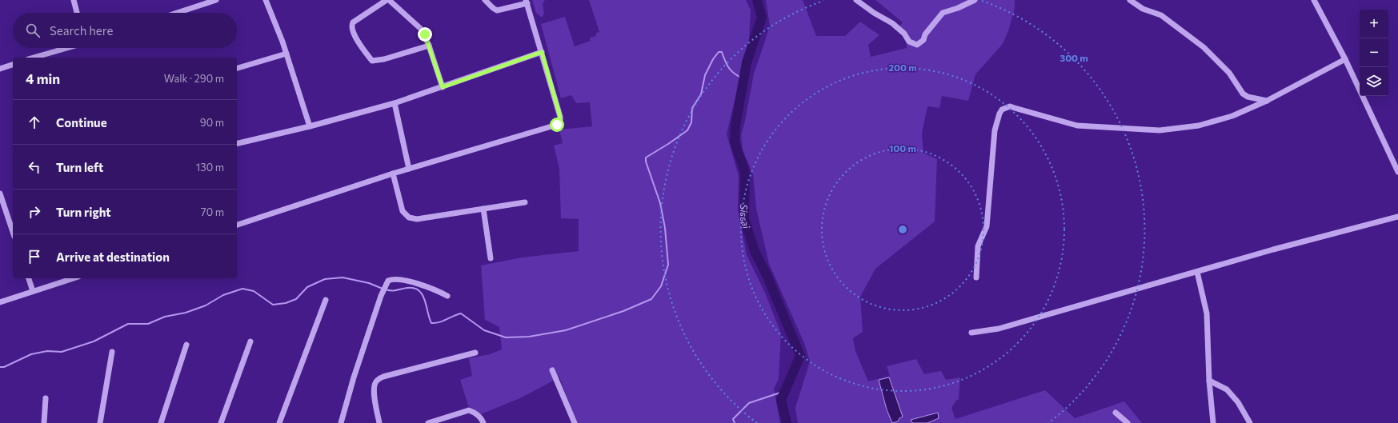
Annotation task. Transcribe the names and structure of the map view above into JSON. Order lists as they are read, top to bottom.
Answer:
{
  "water": ["Sissai"],
  "page": {
    "map_buttons": ["+", "−"],
    "search": "Search here",
    "heading": ["4 min", "Walk · 290 m"],
    "list": [
      ["Continue", "90 m"],
      ["Turn left", "130 m"],
      ["Turn right", "70 m"],
      "Arrive at destination"
    ]
  },
  "rings": ["300 m", "200 m", "100 m"]
}
